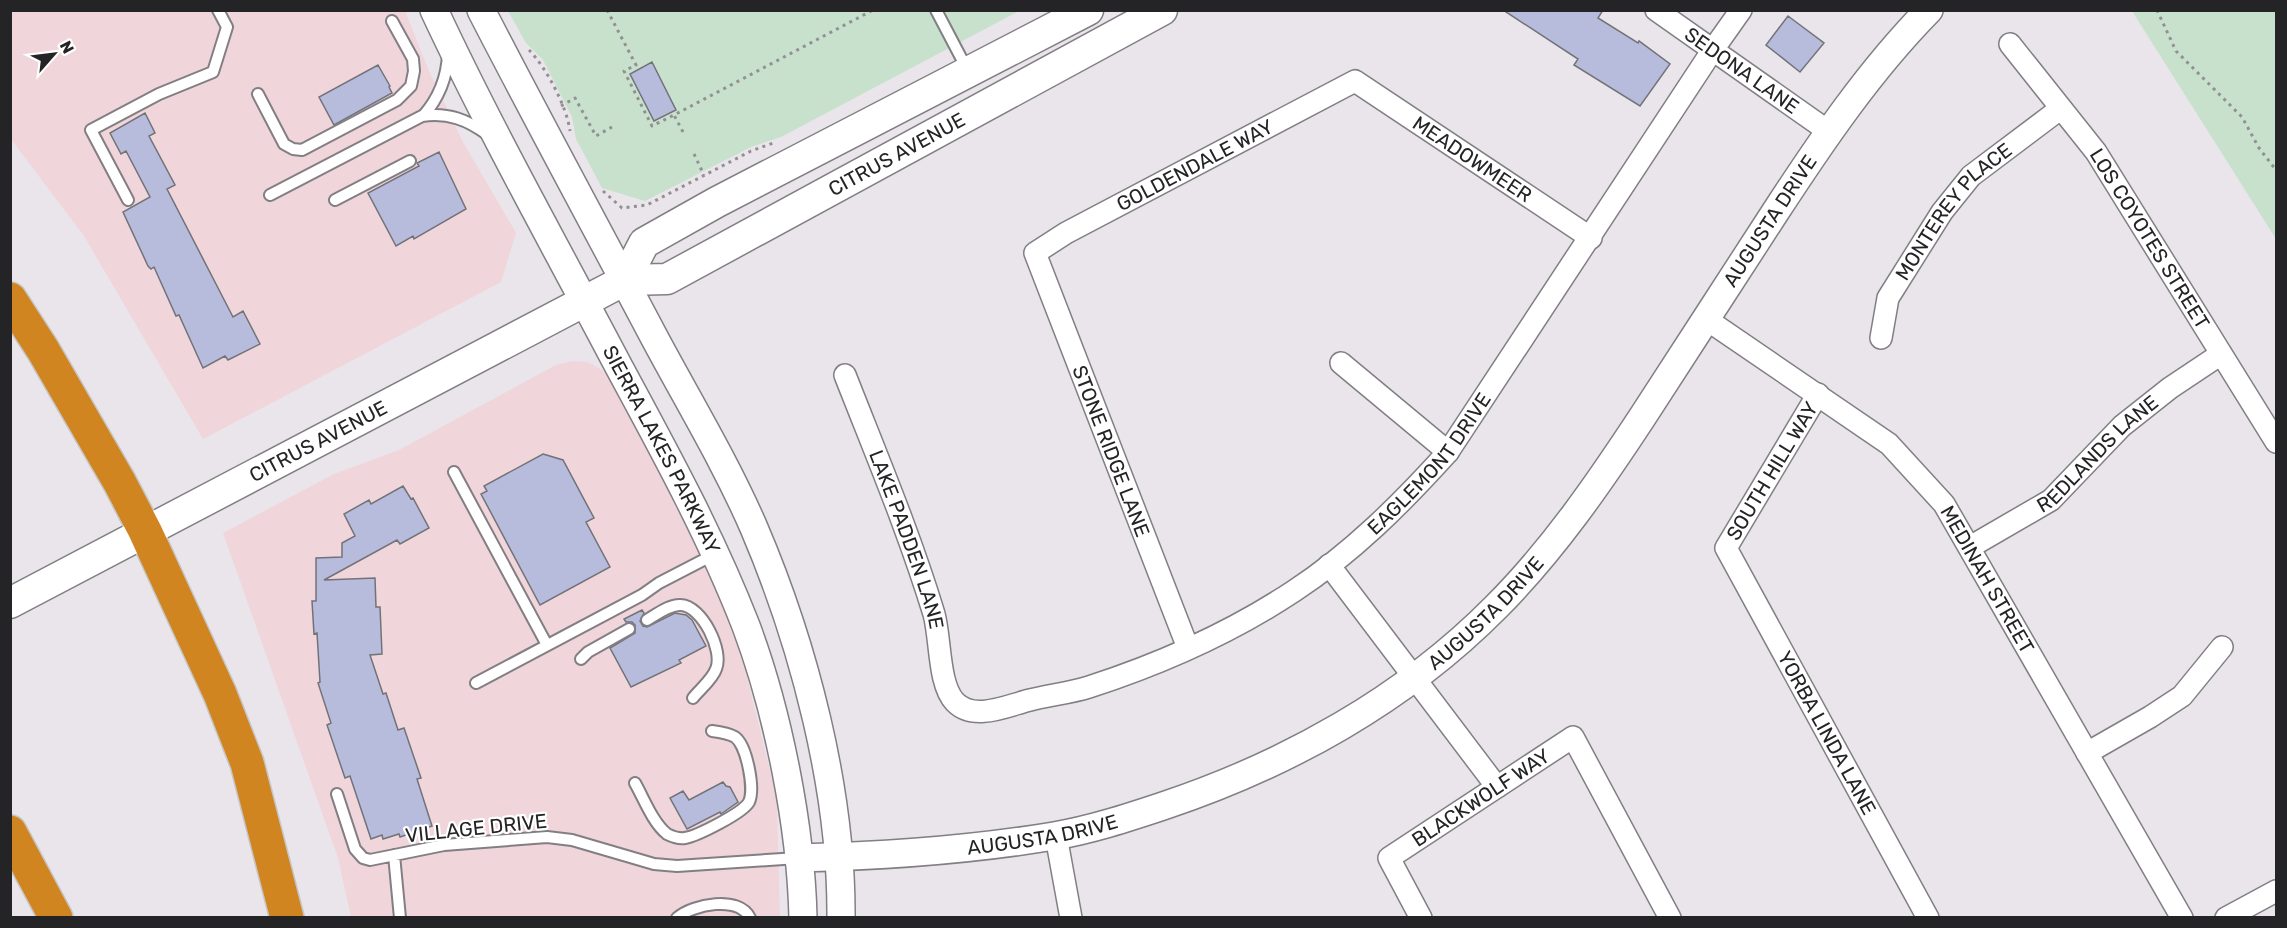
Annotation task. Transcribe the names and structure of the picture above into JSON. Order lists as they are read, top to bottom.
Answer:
{
  "streets": {
    "main road": ["CITRUS AVENUE"],
    "street": [
      "SEDONA LANE",
      "MEADOWMEER",
      "GOLDENDALE WAY",
      "MONTEREY PLACE",
      "AUGUSTA DRIVE",
      "LOS COYOTES STREET",
      "SIERRA LAKES PARKWAY",
      "STONE RIDGE LANE",
      "REDLANDS LANE",
      "EAGLEMONT DRIVE",
      "SOUTH HILL WAY",
      "LAKE PADDEN LANE",
      "MEDINAH STREET",
      "YORBA LINDA LANE",
      "BLACKWOLF WAY"
    ],
    "lane": ["VILLAGE DRIVE"]
  },
  "crossings": [
    ["SEDONA LANE", "AUGUSTA DRIVE"],
    ["SEDONA LANE", "EAGLEMONT DRIVE"],
    ["CITRUS AVENUE", "SIERRA LAKES PARKWAY"],
    ["MEADOWMEER", "GOLDENDALE WAY"],
    ["MEADOWMEER", "EAGLEMONT DRIVE"],
    ["GOLDENDALE WAY", "STONE RIDGE LANE"],
    ["MONTEREY PLACE", "LOS COYOTES STREET"],
    ["AUGUSTA DRIVE", "SIERRA LAKES PARKWAY"],
    ["AUGUSTA DRIVE", "MEDINAH STREET"],
    ["AUGUSTA DRIVE", "VILLAGE DRIVE"],
    ["LOS COYOTES STREET", "REDLANDS LANE"],
    ["SIERRA LAKES PARKWAY", "VILLAGE DRIVE"],
    ["STONE RIDGE LANE", "EAGLEMONT DRIVE"],
    ["REDLANDS LANE", "MEDINAH STREET"],
    ["EAGLEMONT DRIVE", "LAKE PADDEN LANE"],
    ["SOUTH HILL WAY", "MEDINAH STREET"],
    ["SOUTH HILL WAY", "YORBA LINDA LANE"]
  ],
  "north": "top right"
}
